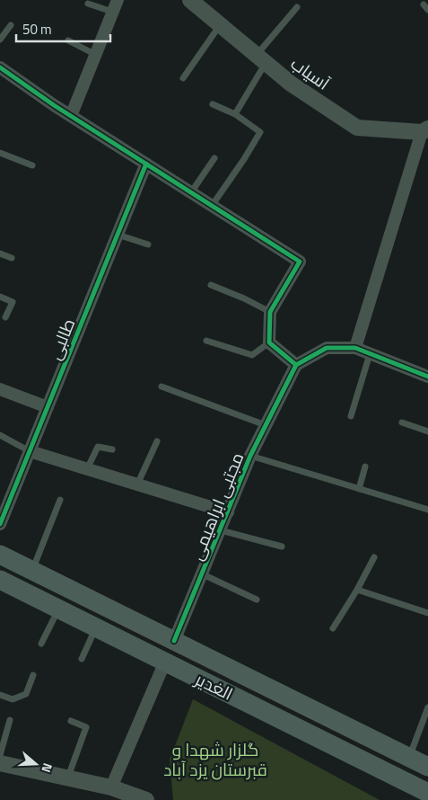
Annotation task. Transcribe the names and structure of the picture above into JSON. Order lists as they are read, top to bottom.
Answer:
{
  "streets": {
    "main road": ["الغدیر"],
    "street": ["آسیاب", "طالبی", "مجتبی ابراهیمی"]
  },
  "crossings": [
    ["مجتبی ابراهیمی", "الغدیر"]
  ],
  "parks": ["گلزار شهدا و قبرستان یزد آباد"],
  "scale_bar": "50 m",
  "north": "right"
}
